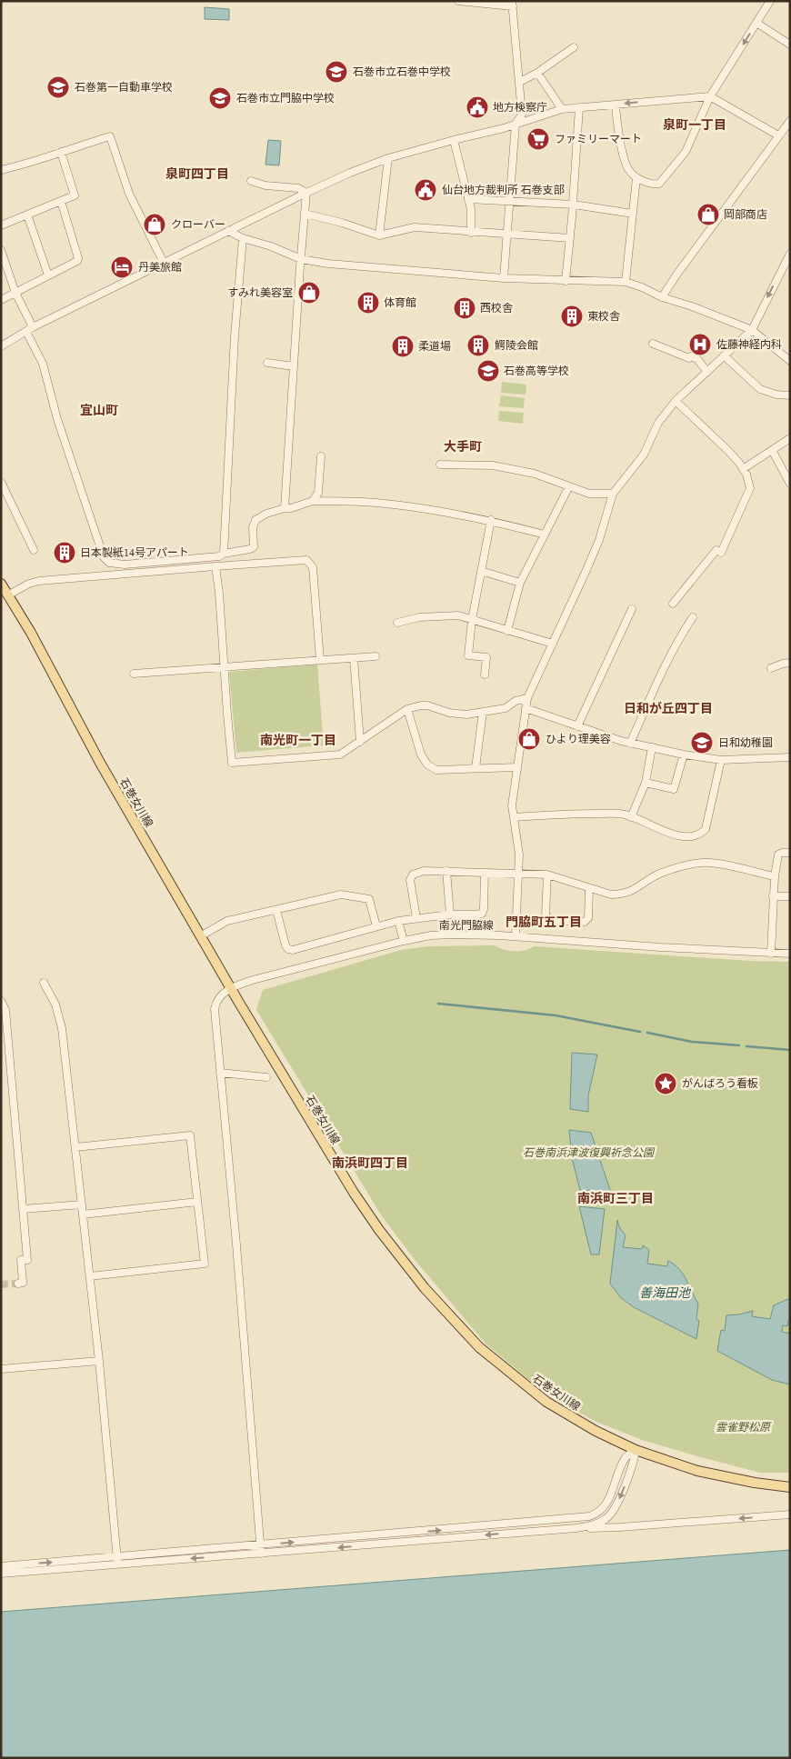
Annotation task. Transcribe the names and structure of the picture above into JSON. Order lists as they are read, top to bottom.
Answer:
{
  "streets": {
    "main road": ["石巻女川線"],
    "street": ["南光門脇線"]
  },
  "crossings": [
    ["石巻女川線", "南光門脇線"]
  ],
  "districts": [
    "泉町一丁目",
    "泉町四丁目",
    "宜山町",
    "大手町",
    "日和が丘四丁目",
    "南光町一丁目",
    "門脇町五丁目",
    "南浜町四丁目",
    "南浜町三丁目"
  ],
  "water": ["善海田池"],
  "parks": ["石巻南浜津波復興祈念公園", "雲雀野松原"],
  "places": {
    "school or university": [
      "石巻市立石巻中学校",
      "石巻第一自動車学校",
      "石巻市立門脇中学校",
      "石巻高等学校",
      "日和幼稚園"
    ],
    "public building": ["地方検察庁", "仙台地方裁判所 石巻支部"],
    "supermarket": ["ファミリーマート"],
    "shop": [
      "岡部商店",
      "クローバー",
      "すみれ美容室",
      "ひより理美容"
    ],
    "hotel": ["丹美旅館"],
    "building": [
      "体育館",
      "西校舎",
      "東校舎",
      "鰐陵会館",
      "柔道場",
      "日本製紙14号アパート"
    ],
    "hospital": ["佐藤神経内科"],
    "place": ["がんばろう看板"]
  }
}
